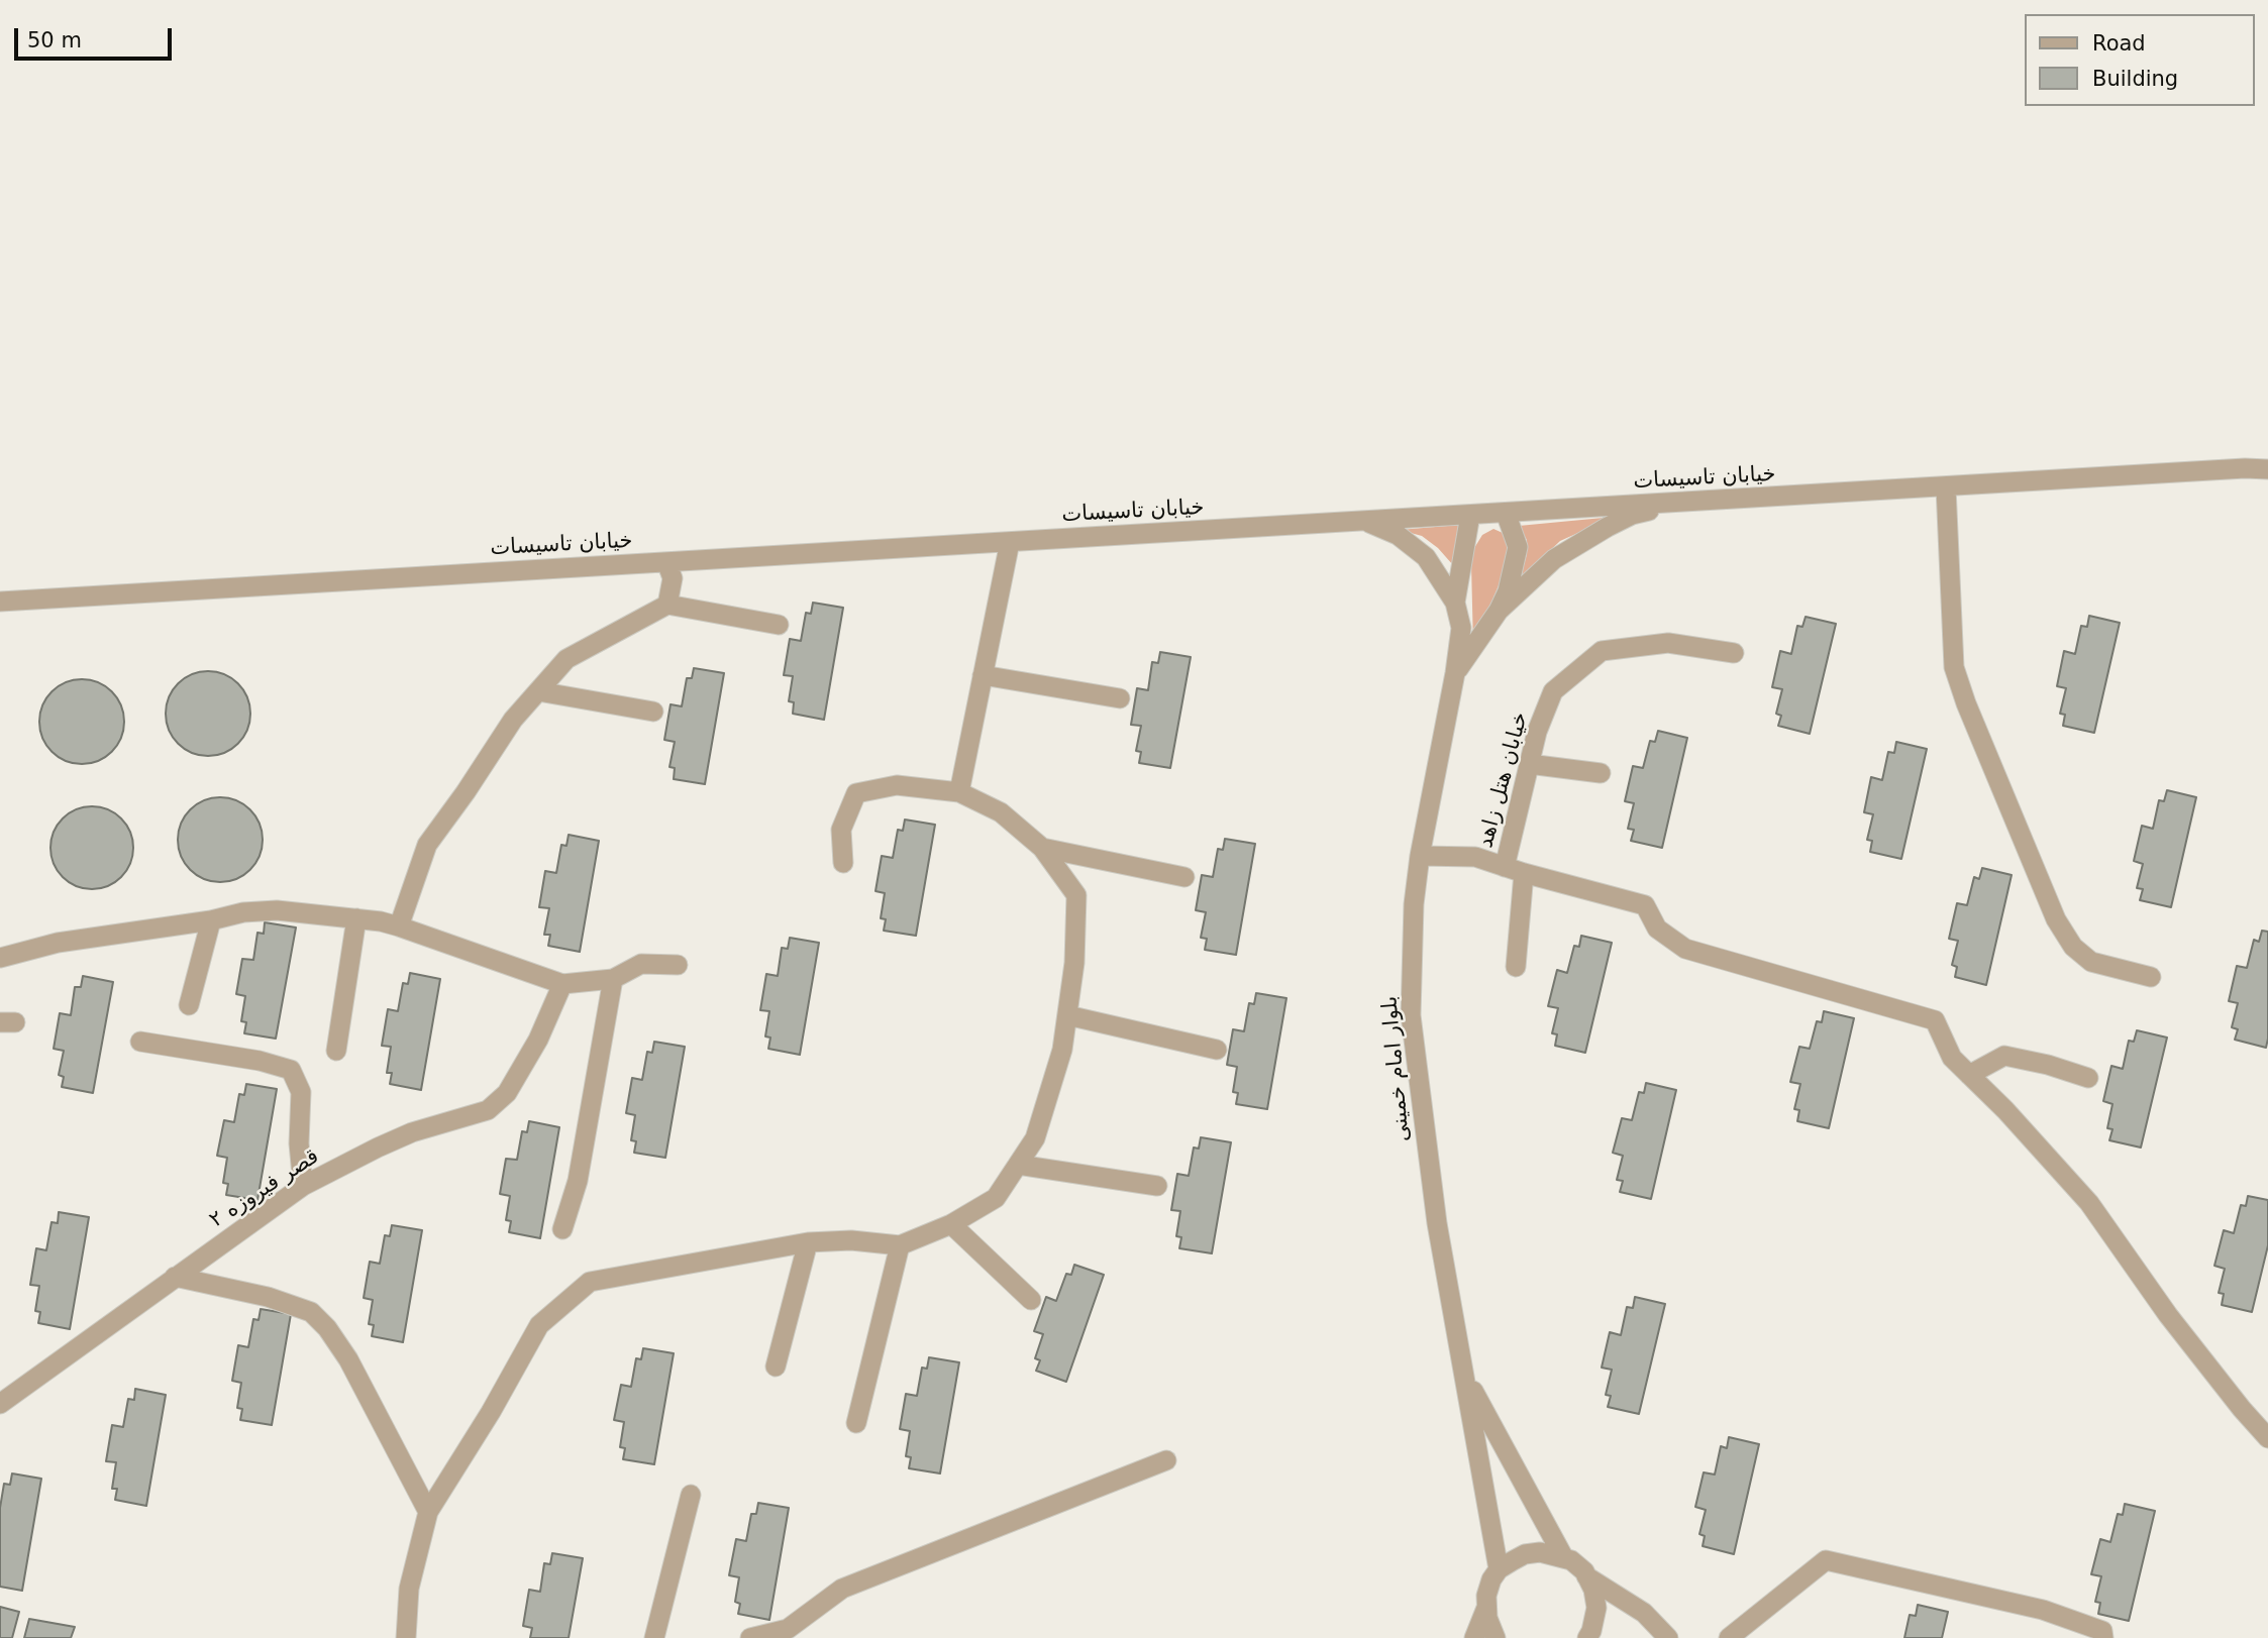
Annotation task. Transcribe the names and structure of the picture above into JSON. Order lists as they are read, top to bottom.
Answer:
{
  "streets": {
    "street": [
      "خیابان تاسیسات",
      "خیابان هتل زاهد",
      "بلوار امام خمینی",
      "قصر فیروزه ۲"
    ]
  },
  "legend": ["Road", "Building"],
  "scale_bar": "50 m"
}
